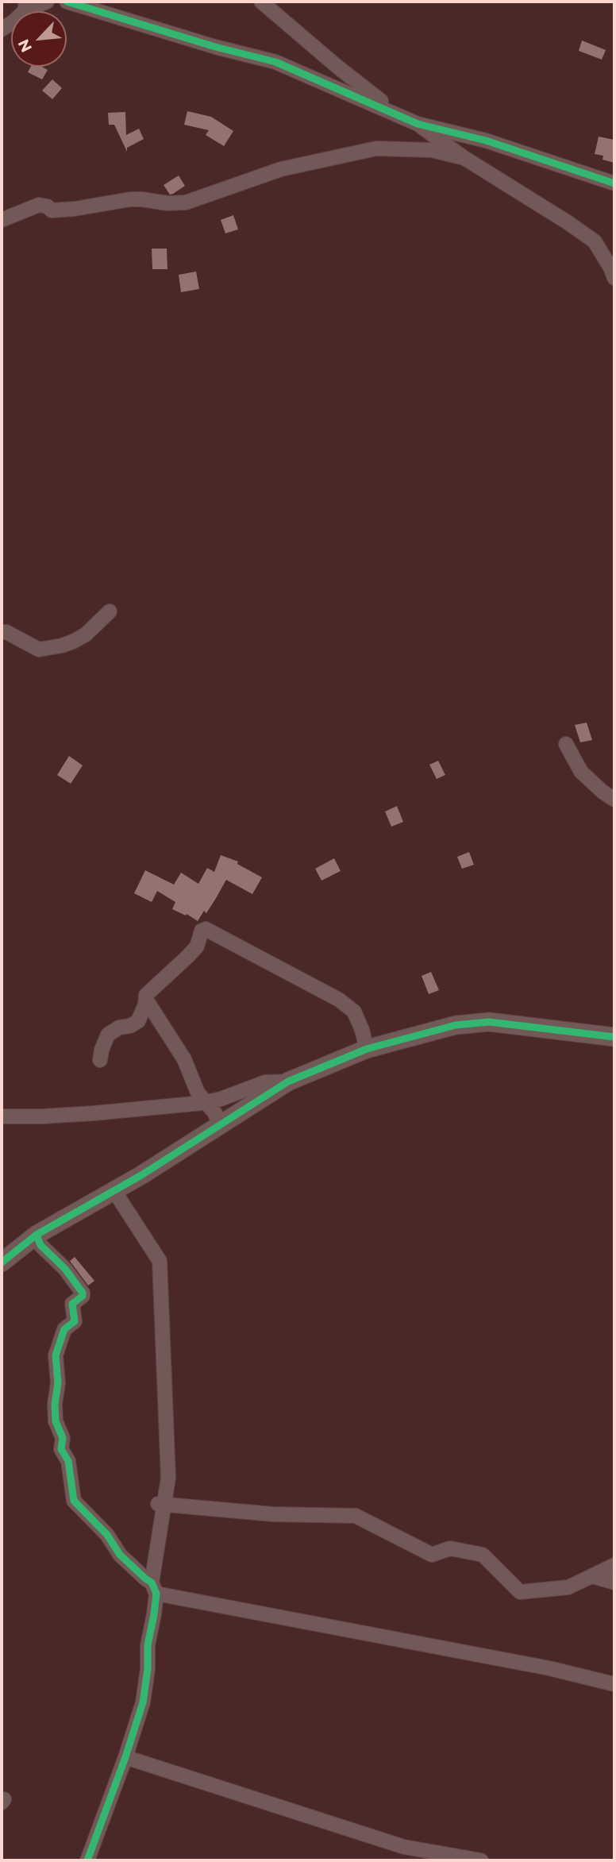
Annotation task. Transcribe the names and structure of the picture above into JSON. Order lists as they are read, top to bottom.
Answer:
{
  "north": "bottom left"
}
